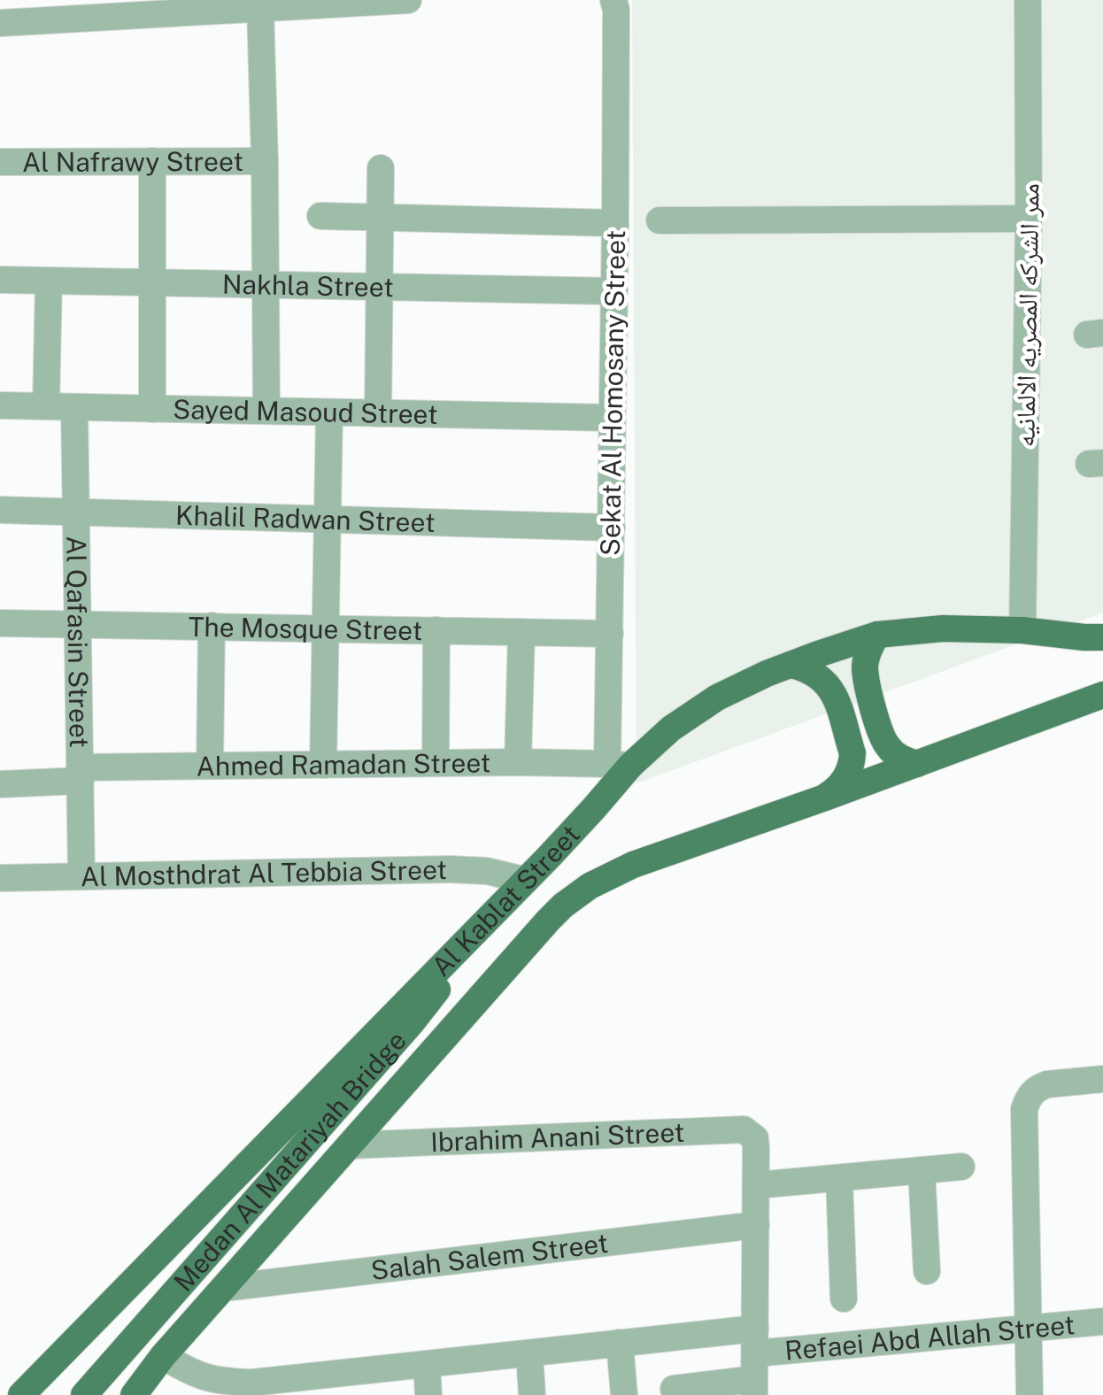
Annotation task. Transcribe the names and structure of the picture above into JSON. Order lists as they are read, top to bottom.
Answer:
{
  "streets": {
    "main road": ["Al Kablat Street", "Medan Al Matariyah Bridge"],
    "street": [
      "Al Nafrawy Street",
      "Nakhla Street",
      "ممر الشركه المصريه الالمانيه",
      "Sekat Al Homosany Street",
      "Sayed Masoud Street",
      "Khalil Radwan Street",
      "The Mosque Street",
      "Al Qafasin Street",
      "Ahmed Ramadan Street",
      "Al Mosthdrat Al Tebbia Street",
      "Ibrahim Anani Street",
      "Salah Salem Street",
      "Refaei Abd Allah Street"
    ]
  },
  "crossings": [
    ["Nakhla Street", "Sekat Al Homosany Street"],
    ["ممر الشركه المصريه الالمانيه", "Al Kablat Street"],
    ["Sekat Al Homosany Street", "Sayed Masoud Street"],
    ["Sekat Al Homosany Street", "Khalil Radwan Street"],
    ["Sekat Al Homosany Street", "The Mosque Street"],
    ["Sekat Al Homosany Street", "Ahmed Ramadan Street"],
    ["Sekat Al Homosany Street", "Al Kablat Street"],
    ["Sayed Masoud Street", "Al Qafasin Street"],
    ["Khalil Radwan Street", "Al Qafasin Street"],
    ["The Mosque Street", "Al Qafasin Street"],
    ["Al Qafasin Street", "Ahmed Ramadan Street"],
    ["Al Qafasin Street", "Al Mosthdrat Al Tebbia Street"],
    ["Ahmed Ramadan Street", "Al Kablat Street"],
    ["Al Mosthdrat Al Tebbia Street", "Al Kablat Street"],
    ["Al Kablat Street", "Ibrahim Anani Street"],
    ["Al Kablat Street", "Medan Al Matariyah Bridge"],
    ["Al Kablat Street", "Salah Salem Street"]
  ]
}
